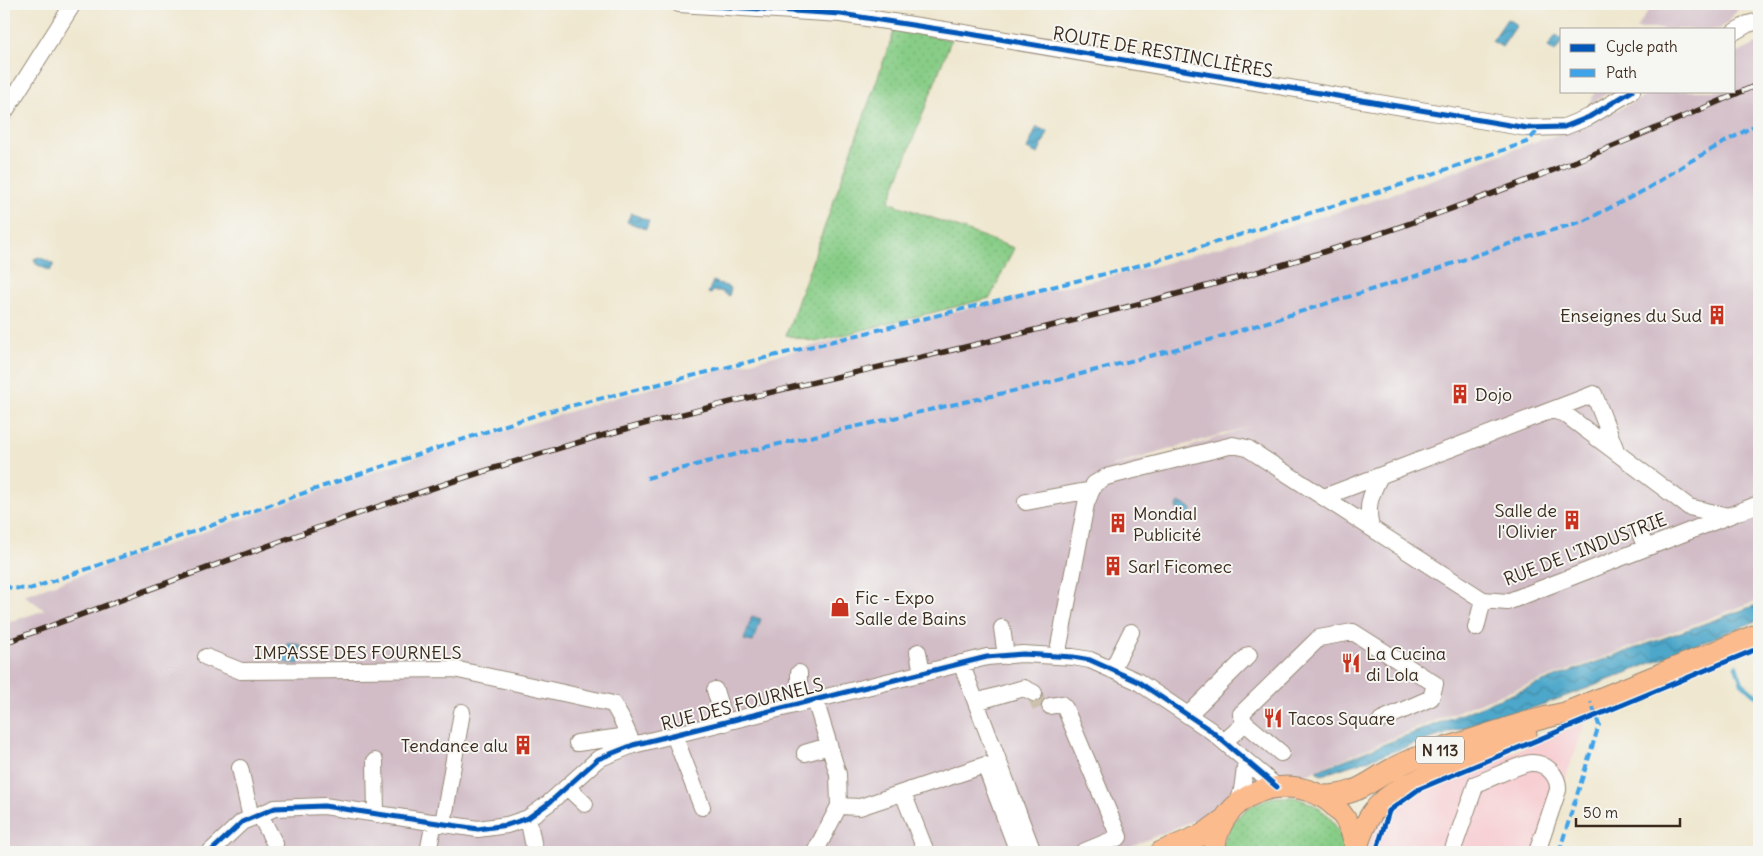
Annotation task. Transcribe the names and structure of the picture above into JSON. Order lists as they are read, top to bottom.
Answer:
{
  "streets": {
    "main road": ["N 113"],
    "street": [
      "ROUTE DE RESTINCLIÈRES",
      "RUE DE L'INDUSTRIE",
      "IMPASSE DES FOURNELS",
      "RUE DES FOURNELS"
    ]
  },
  "crossings": [
    ["IMPASSE DES FOURNELS", "RUE DES FOURNELS"]
  ],
  "places": {
    "building": [
      "Enseignes du Sud",
      "Dojo",
      "Salle de l'Olivier",
      "Mondial Publicité",
      "Sarl Ficomec",
      "Tendance alu"
    ],
    "shop": ["Fic - Expo Salle de Bains"],
    "restaurant": ["La Cucina di Lola", "Tacos Square"]
  },
  "legend": ["Cycle path", "Path"],
  "scale_bar": "50 m"
}
